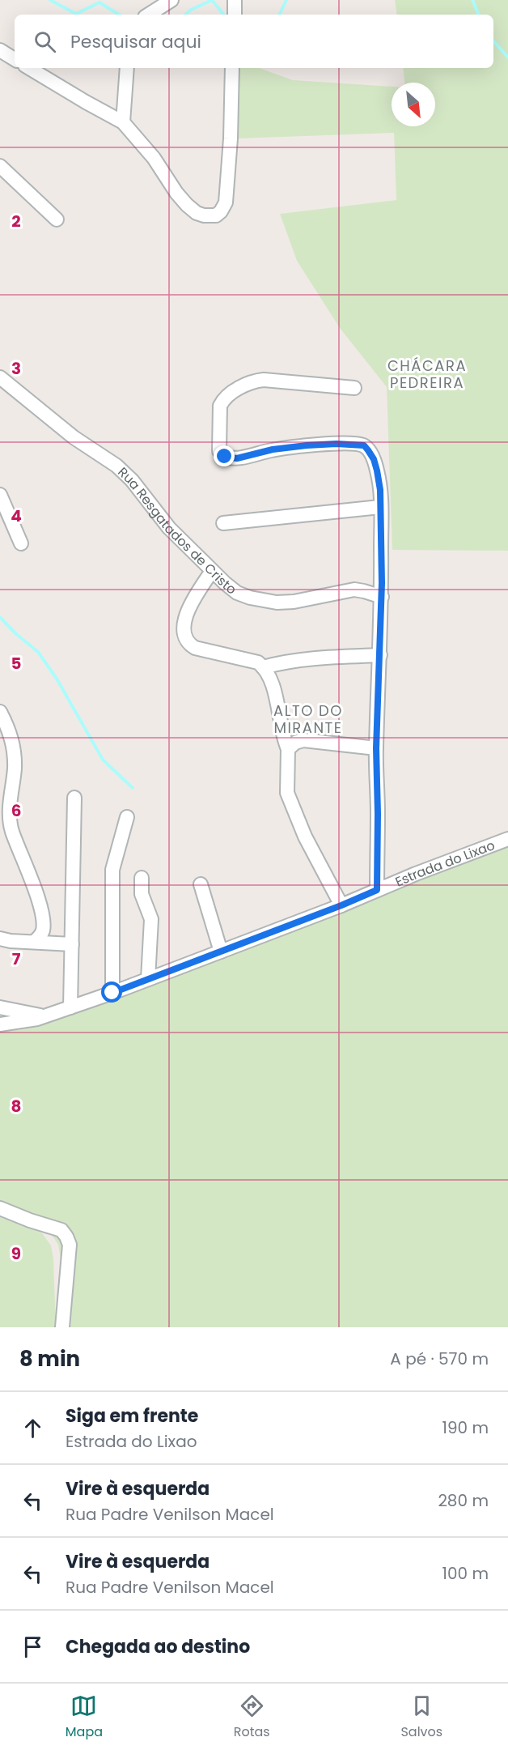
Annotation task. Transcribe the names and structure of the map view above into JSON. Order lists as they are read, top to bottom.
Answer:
{
  "streets": {
    "street": ["Rua Resgatados de Cristo", "Estrada do Lixao"]
  },
  "districts": ["CHÁCARA PEDREIRA", "ALTO DO MIRANTE"],
  "north": "bottom right",
  "page": {
    "search": "Pesquisar aqui",
    "heading": ["8 min", "A pé · 570 m"],
    "list": [
      ["Siga em frente", "Estrada do Lixao", "190 m"],
      ["Vire à esquerda", "Rua Padre Venilson Macel", "280 m"],
      ["Vire à esquerda", "Rua Padre Venilson Macel", "100 m"],
      "Chegada ao destino"
    ],
    "nav": ["Mapa", "Rotas", "Salvos"]
  },
  "grid": {
    "rows": [
      "2",
      "3",
      "4",
      "5",
      "6",
      "7",
      "8",
      "9"
    ]
  }
}
